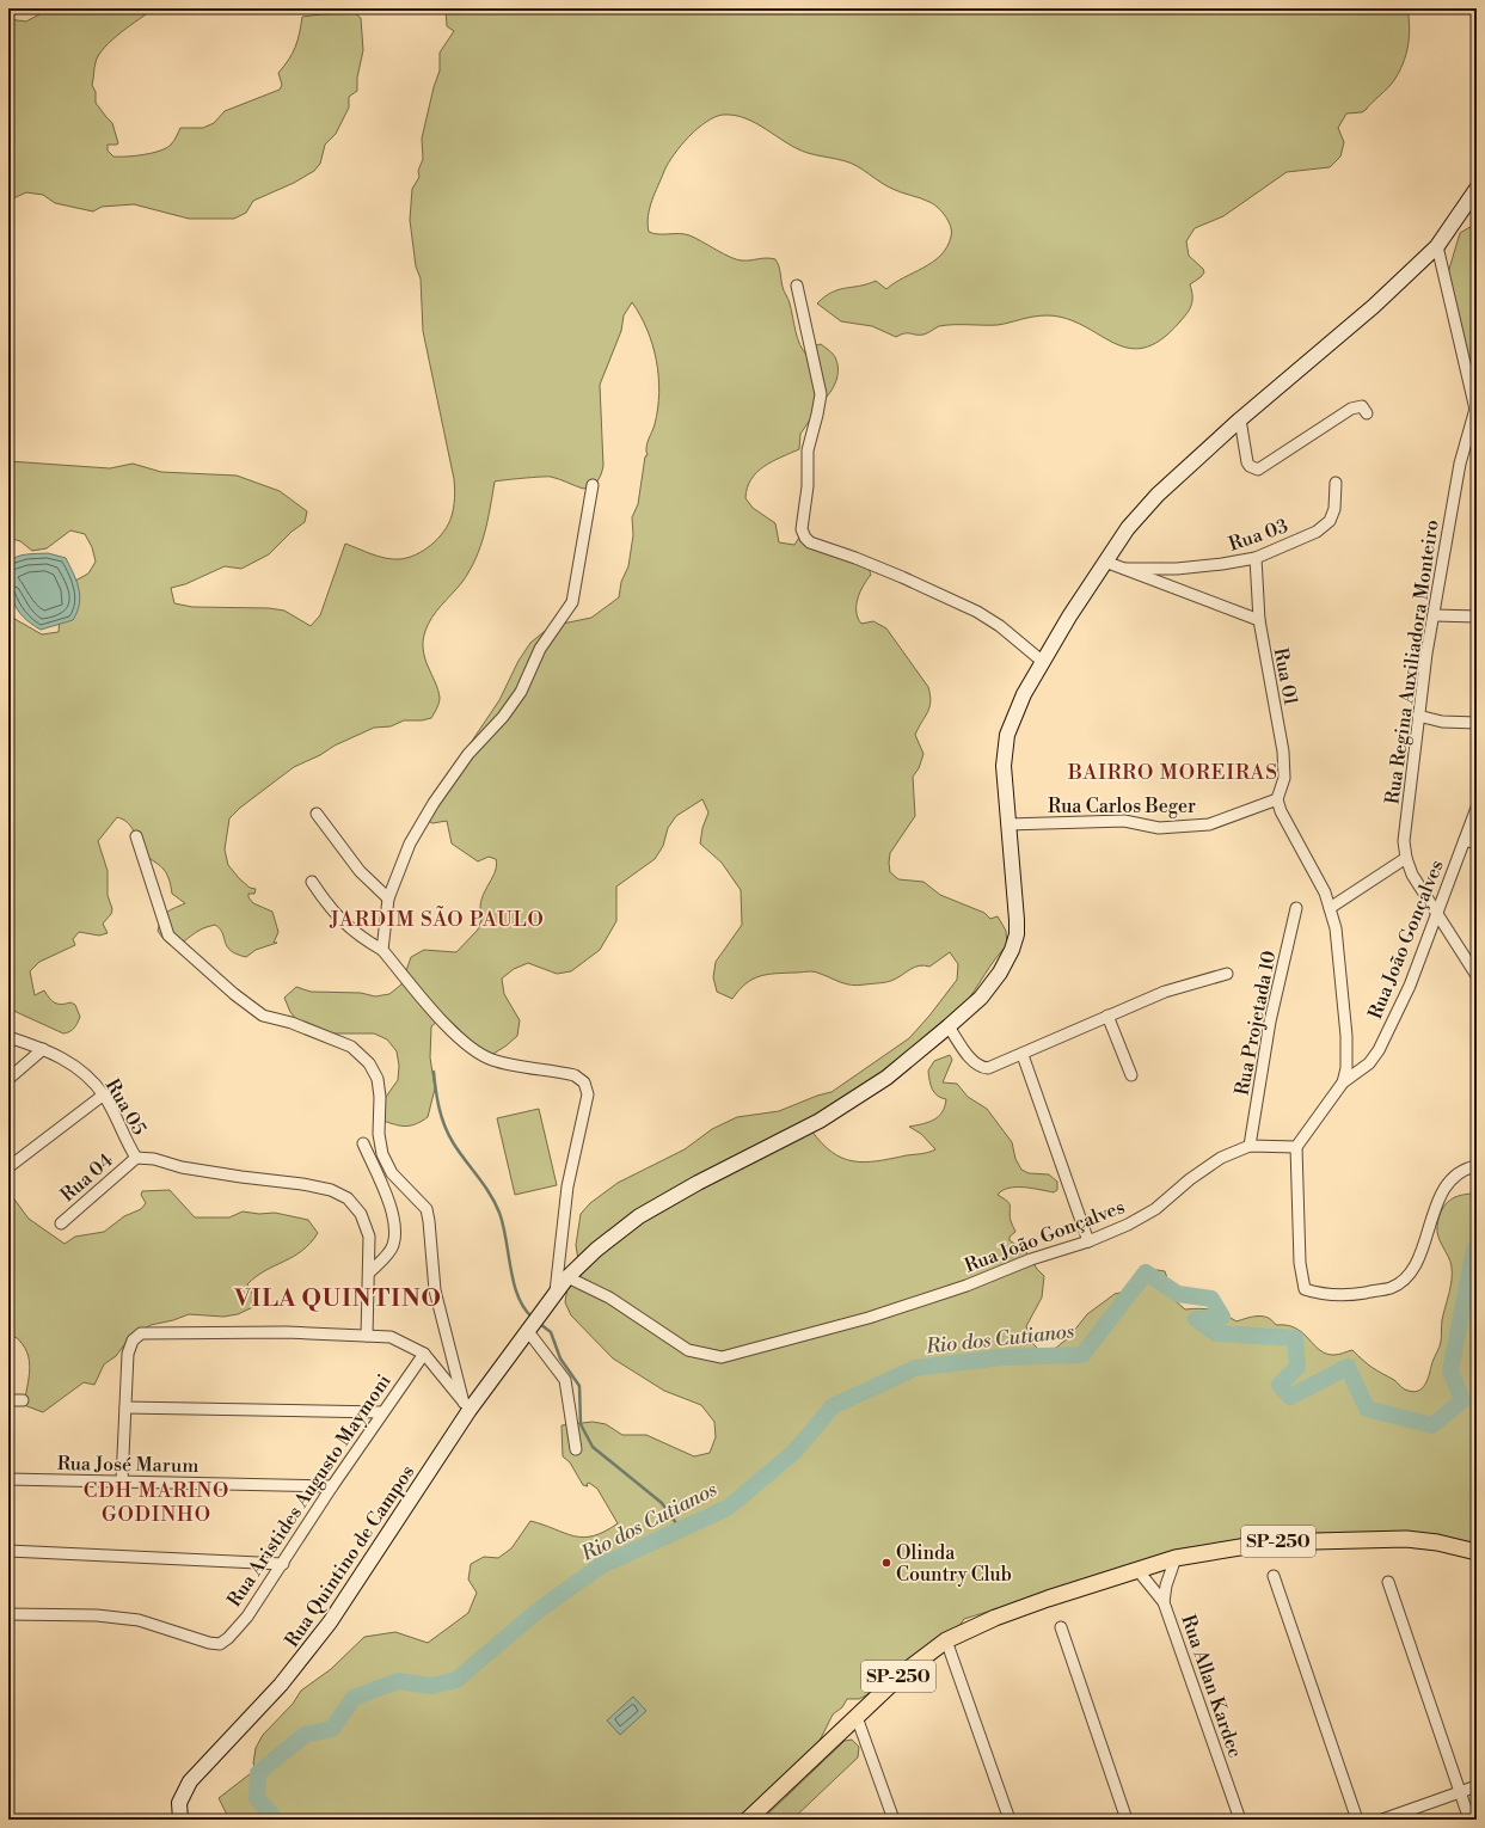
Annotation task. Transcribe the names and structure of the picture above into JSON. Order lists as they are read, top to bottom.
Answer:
{
  "streets": {
    "main road": ["SP-250", "Rua Quintino de Campos"],
    "street": [
      "Rua 03",
      "Rua Regina Auxiliadora Monteiro",
      "Rua 01",
      "Rua Carlos Beger",
      "Rua João Gonçalves",
      "Rua Projetada 10",
      "Rua 05",
      "Rua 04",
      "Rua José Marum",
      "Rua Aristides Augusto Maymoni",
      "Rua Allan Kardec"
    ]
  },
  "crossings": [
    ["Rua 03", "Rua 01"],
    ["Rua Regina Auxiliadora Monteiro", "Rua João Gonçalves"],
    ["Rua 01", "Rua Carlos Beger"],
    ["Rua Carlos Beger", "Rua Quintino de Campos"],
    ["Rua João Gonçalves", "Rua Projetada 10"],
    ["Rua João Gonçalves", "Rua Quintino de Campos"],
    ["Rua 05", "Rua 04"],
    ["Rua José Marum", "Rua Aristides Augusto Maymoni"],
    ["SP-250", "Rua Allan Kardec"]
  ],
  "districts": [
    "BAIRRO MOREIRAS",
    "JARDIM SÃO PAULO",
    "VILA QUINTINO",
    "CDH MARINO GODINHO"
  ],
  "water": ["Rio dos Cutianos"],
  "places": ["Olinda Country Club"]
}
